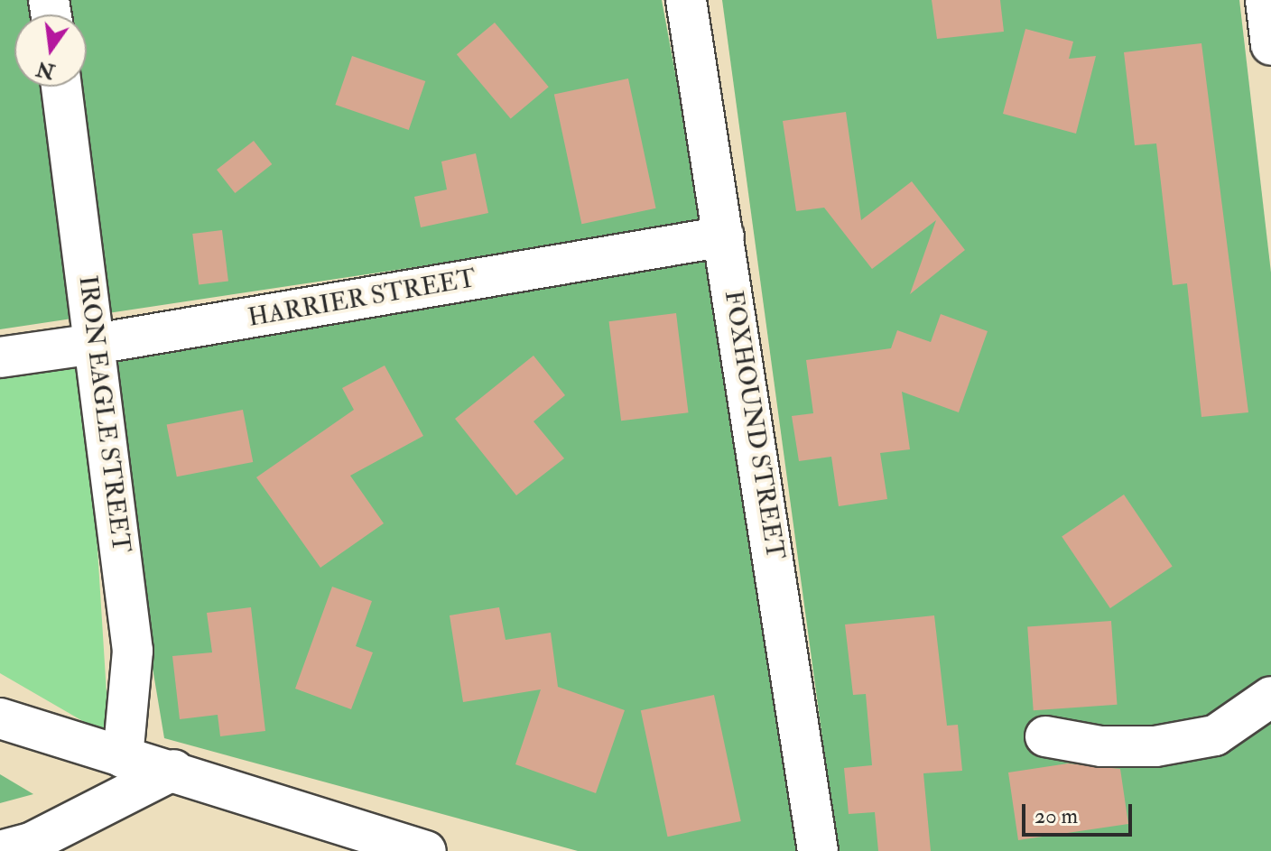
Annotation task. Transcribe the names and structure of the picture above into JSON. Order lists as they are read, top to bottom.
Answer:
{
  "streets": {
    "street": ["HARRIER STREET", "IRON EAGLE STREET", "FOXHOUND STREET"]
  },
  "crossings": [
    ["HARRIER STREET", "IRON EAGLE STREET"],
    ["HARRIER STREET", "FOXHOUND STREET"]
  ],
  "scale_bar": "20 m",
  "north": "bottom"
}
